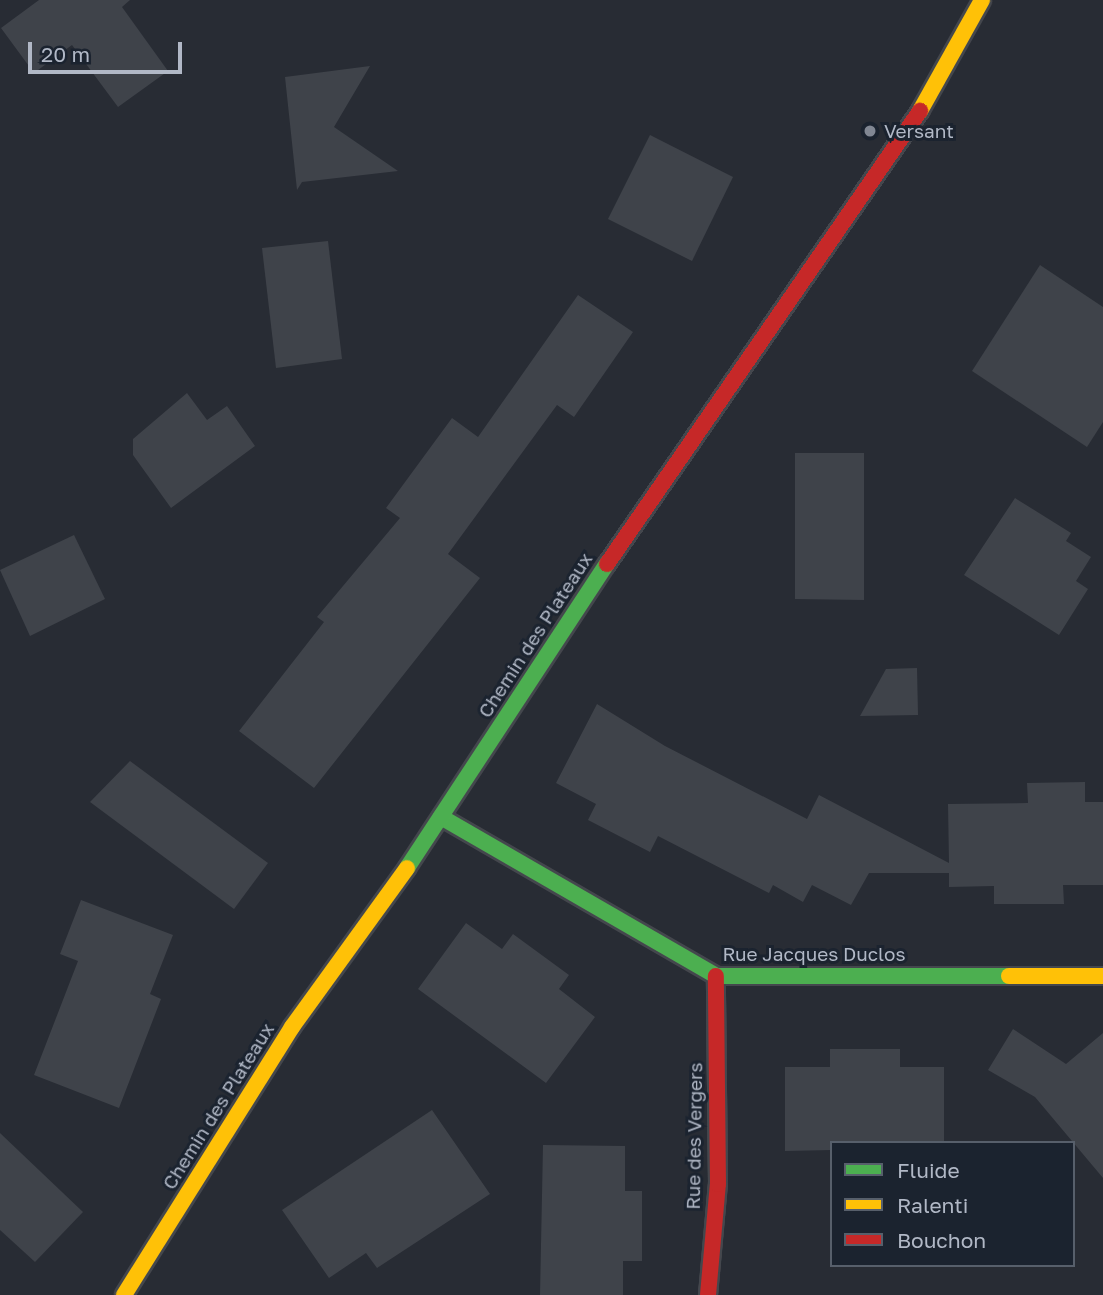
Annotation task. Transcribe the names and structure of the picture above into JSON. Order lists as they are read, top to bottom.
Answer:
{
  "streets": {
    "street": ["Chemin des Plateaux", "Rue Jacques Duclos", "Rue des Vergers"]
  },
  "crossings": [
    ["Chemin des Plateaux", "Rue Jacques Duclos"],
    ["Rue Jacques Duclos", "Rue des Vergers"]
  ],
  "places": ["Versant"],
  "legend": ["Fluide", "Ralenti", "Bouchon"],
  "scale_bar": "20 m"
}
